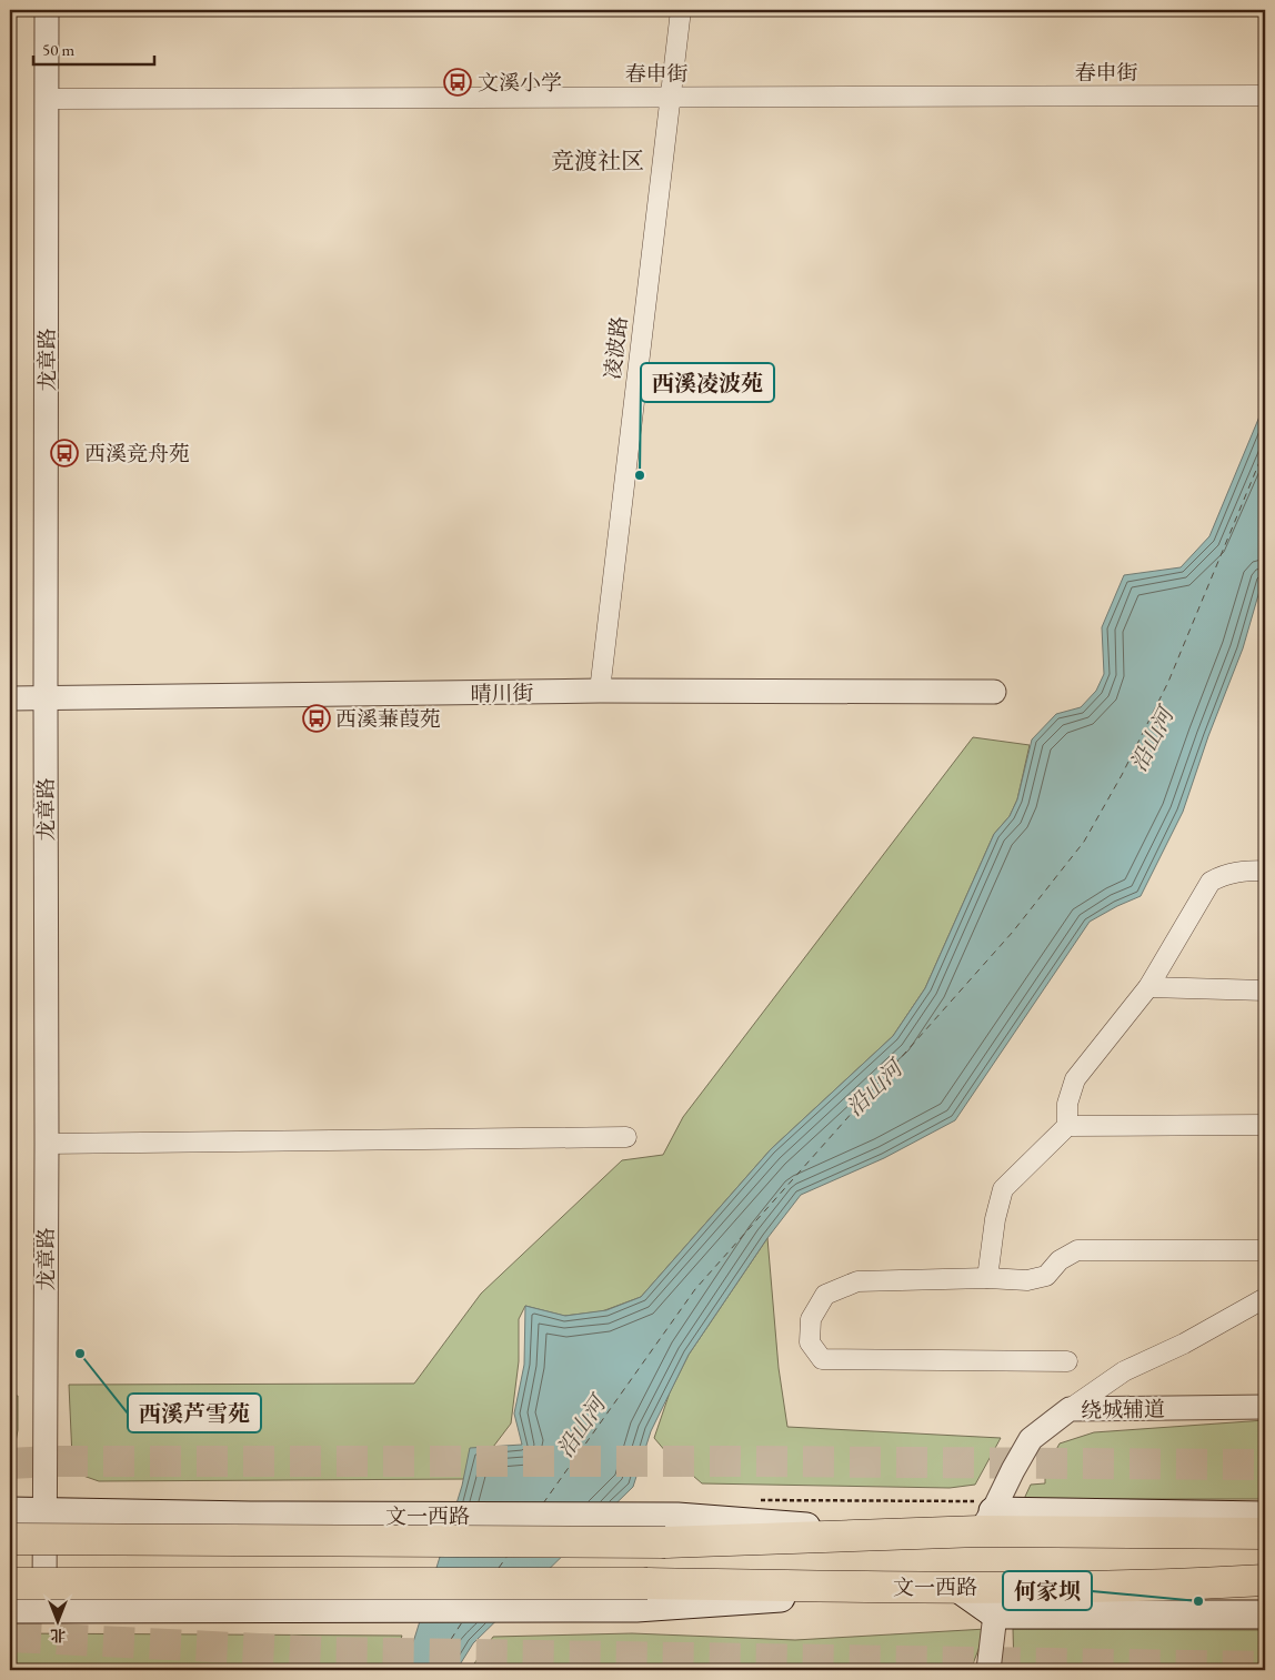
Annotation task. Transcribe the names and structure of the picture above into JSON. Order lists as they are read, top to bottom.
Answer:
{
  "streets": {
    "main road": ["文一西路"],
    "street": [
      "春申街",
      "凌波路",
      "龙章路",
      "晴川街",
      "绕城辅道"
    ]
  },
  "crossings": [
    ["春申街", "凌波路"],
    ["春申街", "龙章路"],
    ["凌波路", "晴川街"],
    ["龙章路", "晴川街"],
    ["龙章路", "文一西路"],
    ["绕城辅道", "文一西路"]
  ],
  "districts": ["竞渡社区"],
  "water": ["沿山河"],
  "places": {
    "bus stop": ["文溪小学", "西溪竞舟苑", "西溪蒹葭苑"],
    "other": ["西溪凌波苑", "西溪芦雪苑", "何家坝"]
  },
  "scale_bar": "50 m",
  "north": "bottom"
}
